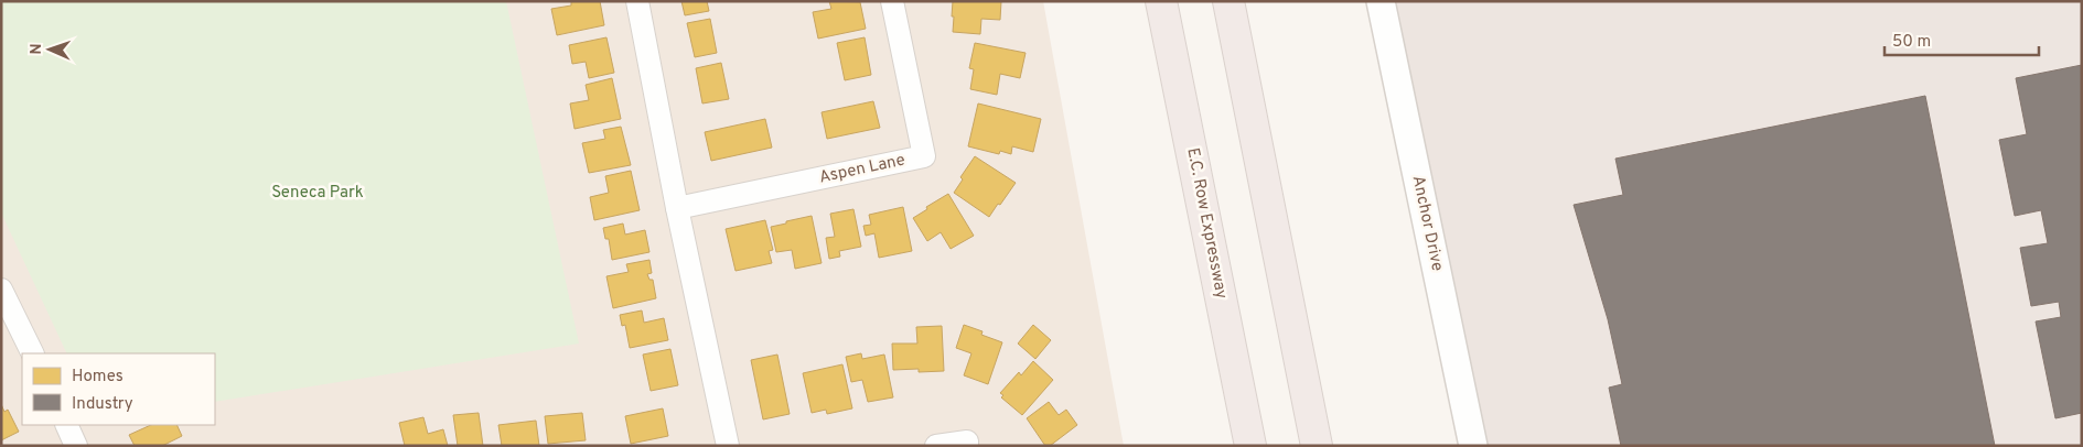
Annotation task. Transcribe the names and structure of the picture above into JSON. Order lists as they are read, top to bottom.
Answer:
{
  "streets": {
    "highway": ["E.C. Row Expressway"],
    "street": ["Aspen Lane", "Anchor Drive"]
  },
  "parks": ["Seneca Park"],
  "legend": ["Homes", "Industry"],
  "scale_bar": "50 m",
  "north": "left"
}
